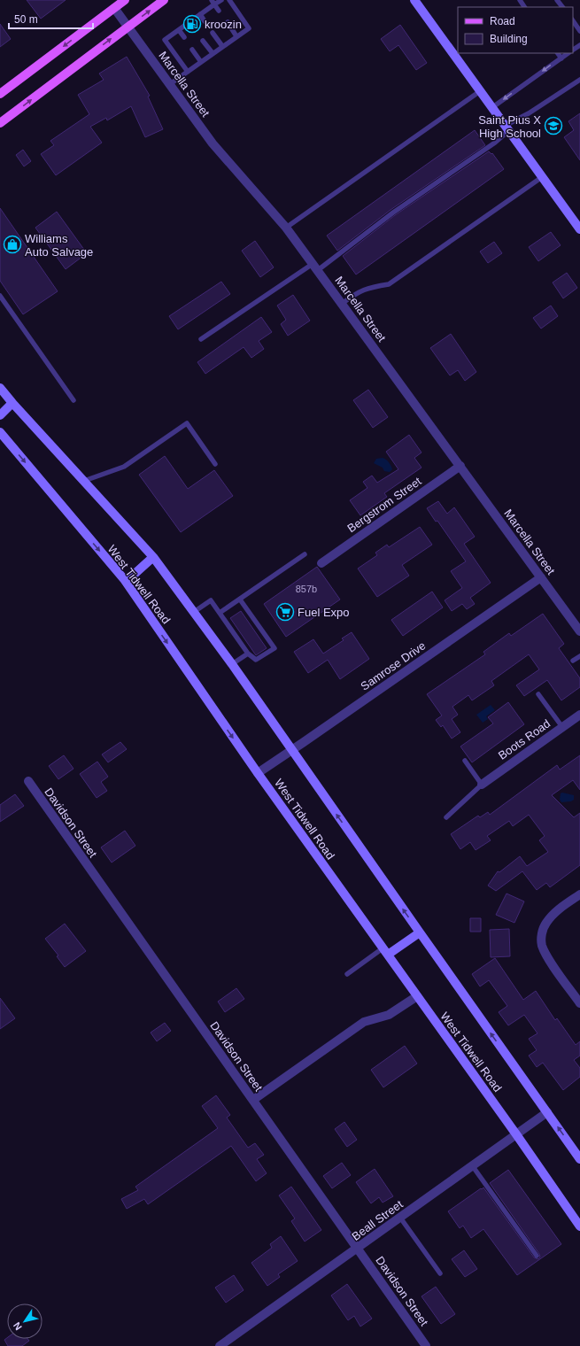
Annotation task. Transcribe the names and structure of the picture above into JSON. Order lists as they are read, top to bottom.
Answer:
{
  "streets": {
    "main road": ["West Tidwell Road"],
    "street": [
      "Marcella Street",
      "Bergstrom Street",
      "Samrose Drive",
      "Boots Road",
      "Davidson Street",
      "Beall Street"
    ]
  },
  "crossings": [
    ["Marcella Street", "Bergstrom Street"],
    ["Marcella Street", "Samrose Drive"],
    ["West Tidwell Road", "Samrose Drive"],
    ["West Tidwell Road", "Beall Street"],
    ["Davidson Street", "Beall Street"]
  ],
  "places": {
    "fuel station": ["kroozin"],
    "school or university": ["Saint Pius X High School"],
    "shop": ["Williams Auto Salvage"],
    "supermarket": ["Fuel Expo"]
  },
  "house_numbers": ["857b"],
  "legend": ["Road", "Building"],
  "scale_bar": "50 m",
  "north": "bottom left"
}
